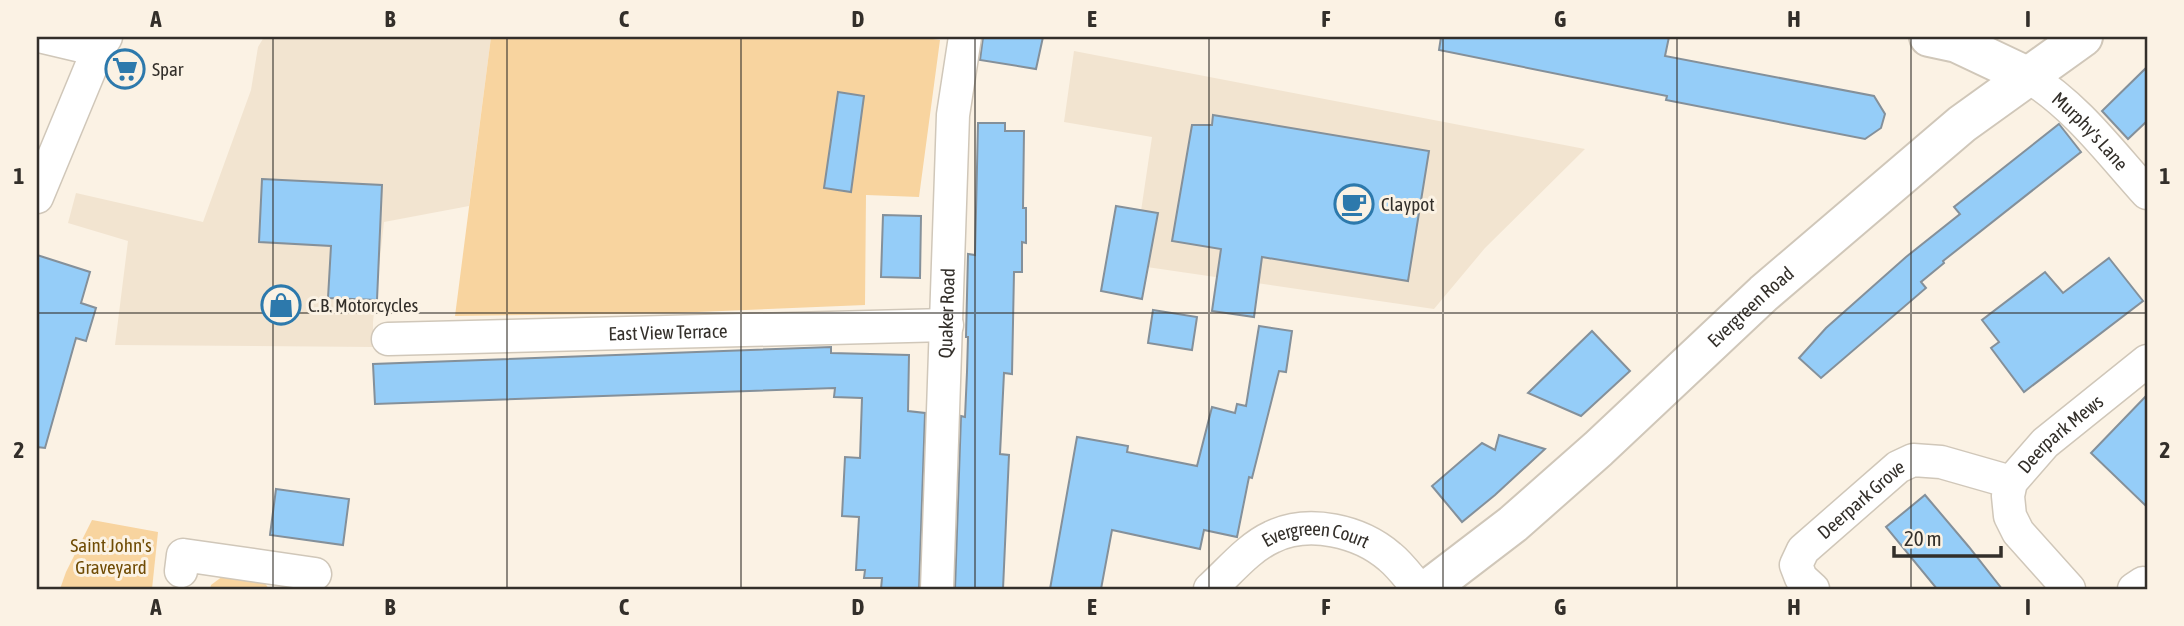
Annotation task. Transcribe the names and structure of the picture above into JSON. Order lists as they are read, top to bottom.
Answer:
{
  "streets": {
    "main road": ["Evergreen Road"],
    "street": [
      "Murphy's Lane",
      "Quaker Road",
      "East View Terrace",
      "Deerpark Mews",
      "Deerpark Grove",
      "Evergreen Court"
    ]
  },
  "crossings": [
    ["Murphy's Lane", "Evergreen Road"],
    ["Quaker Road", "East View Terrace"],
    ["Deerpark Mews", "Deerpark Grove"]
  ],
  "parks": ["Saint John's Graveyard"],
  "places": {
    "supermarket": ["Spar"],
    "cafe": ["Claypot"],
    "shop": ["C.B. Motorcycles"]
  },
  "scale_bar": "20 m",
  "grid": {
    "columns": [
      "A",
      "B",
      "C",
      "D",
      "E",
      "F",
      "G",
      "H",
      "I"
    ],
    "rows": ["1", "2"]
  }
}
